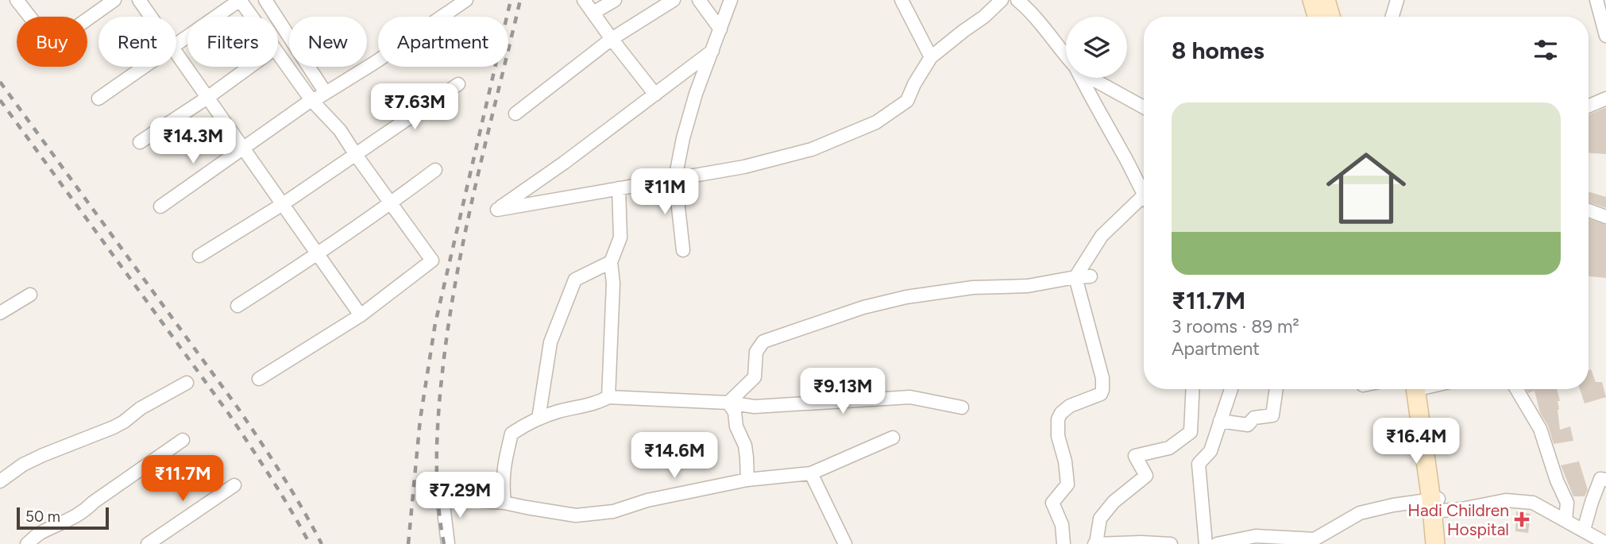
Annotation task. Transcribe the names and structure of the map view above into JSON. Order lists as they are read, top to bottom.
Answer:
{
  "places": {
    "health": ["Hadi Children Hospital"]
  },
  "scale_bar": "50 m",
  "page": {
    "chip": [
      "Buy",
      "Rent",
      "Filters",
      "New",
      "Apartment"
    ],
    "heading": "8 homes",
    "price": [
      "₹7.63M",
      "₹14.3M",
      "₹11M",
      "₹9.13M",
      "₹16.4M",
      "₹14.6M",
      "₹11.7M",
      "₹7.29M"
    ],
    "list": [
      {
        "name": "₹11.7M",
        "note": "3 rooms · 89 m² · Apartment"
      }
    ],
    "scale": "50 m"
  }
}
